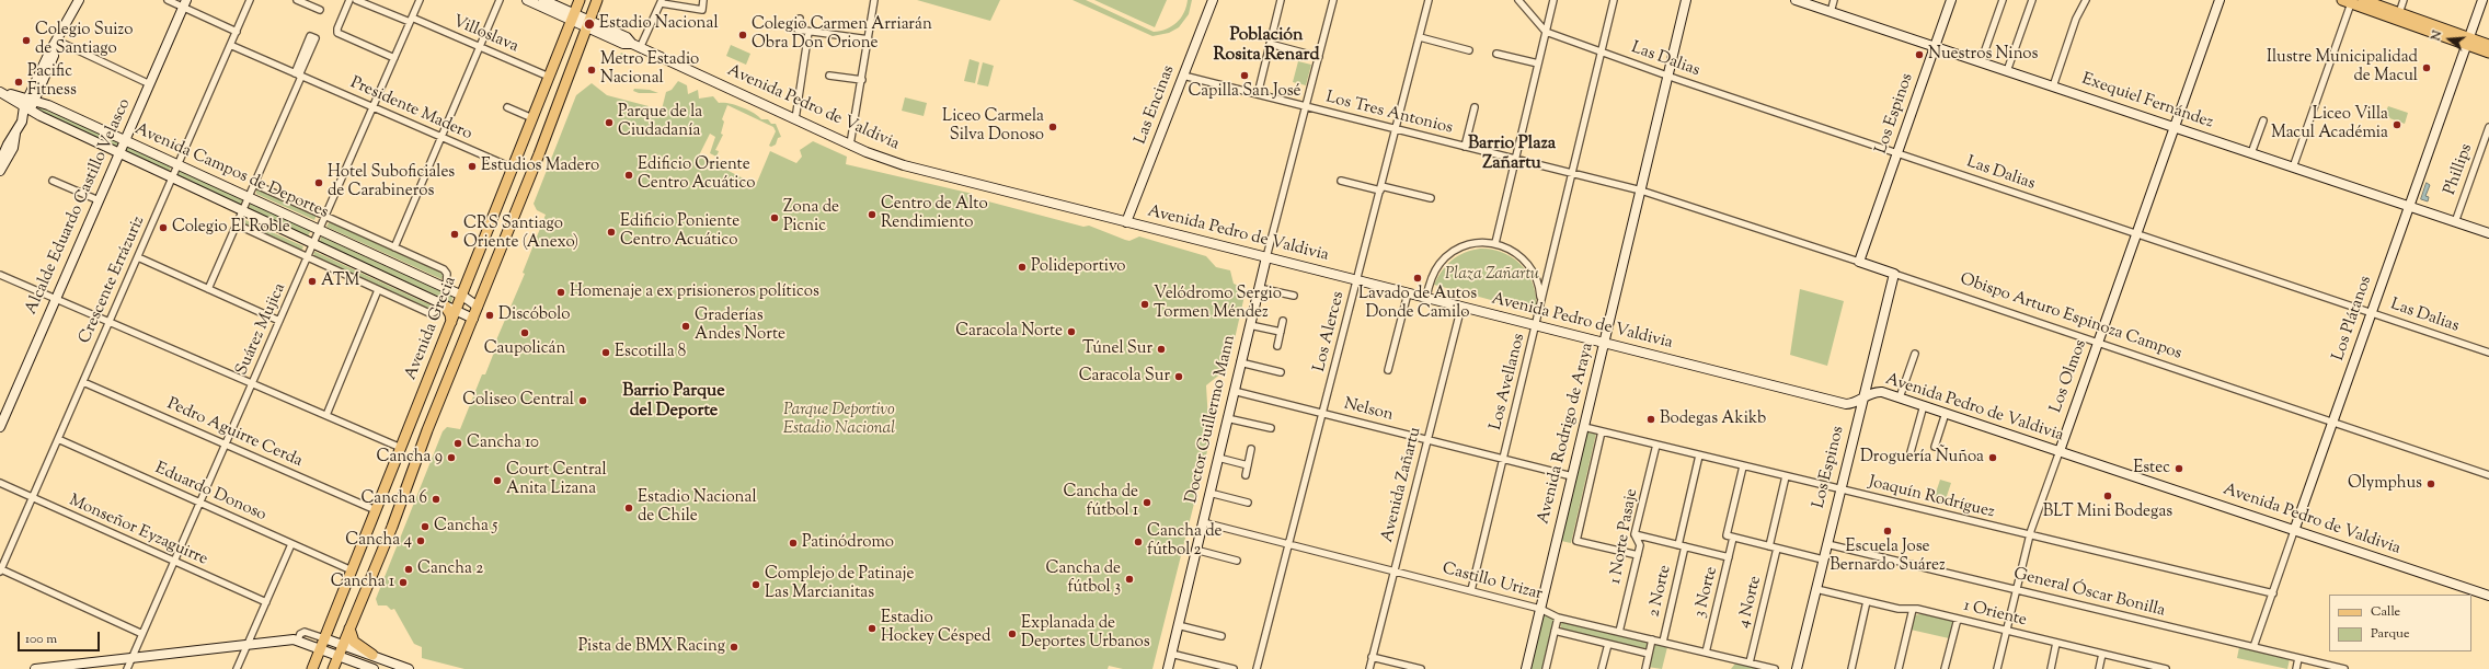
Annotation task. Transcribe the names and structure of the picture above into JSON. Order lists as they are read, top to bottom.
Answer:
{
  "streets": {
    "main road": [
      "Exequiel Fernández",
      "Las Encinas",
      "Avenida Pedro de Valdivia",
      "Los Espinos",
      "Avenida Campos de Deportes",
      "Alcalde Eduardo Castillo Velasco",
      "Obispo Arturo Espinoza Campos",
      "Los Plátanos",
      "Avenida Grecia",
      "Los Olmos",
      "Doctor Guillermo Mann",
      "Avenida Rodrigo de Araya"
    ],
    "street": [
      "Villoslava",
      "Las Dalias",
      "Presidente Madero",
      "Los Tres Antonios",
      "Phillips",
      "Crescente Errázuriz",
      "Suárez Mujica",
      "Los Alerces",
      "Los Avellanos",
      "Nelson",
      "Pedro Aguirre Cerda",
      "Avenida Zañartu",
      "Eduardo Donoso",
      "Joaquín Rodríguez",
      "Monseñor Eyzaguirre",
      "1 Norte Pasaje",
      "Castillo Urizar",
      "2 Norte",
      "3 Norte",
      "General Óscar Bonilla",
      "4 Norte",
      "1 Oriente"
    ]
  },
  "crossings": [
    ["Villoslava", "Avenida Grecia"],
    ["Villoslava", "Suárez Mujica"],
    ["Las Dalias", "Los Espinos"],
    ["Las Dalias", "Los Plátanos"],
    ["Las Dalias", "Los Olmos"],
    ["Las Dalias", "Los Avellanos"],
    ["Las Dalias", "Avenida Rodrigo de Araya"],
    ["Exequiel Fernández", "Los Espinos"],
    ["Exequiel Fernández", "Phillips"],
    ["Exequiel Fernández", "Los Plátanos"],
    ["Exequiel Fernández", "Los Olmos"],
    ["Las Encinas", "Avenida Pedro de Valdivia"],
    ["Las Encinas", "Los Tres Antonios"],
    ["Avenida Pedro de Valdivia", "Los Espinos"],
    ["Avenida Pedro de Valdivia", "Los Plátanos"],
    ["Avenida Pedro de Valdivia", "Avenida Grecia"],
    ["Avenida Pedro de Valdivia", "Los Alerces"],
    ["Avenida Pedro de Valdivia", "Los Olmos"],
    ["Avenida Pedro de Valdivia", "Los Avellanos"],
    ["Avenida Pedro de Valdivia", "Doctor Guillermo Mann"],
    ["Avenida Pedro de Valdivia", "Avenida Rodrigo de Araya"],
    ["Avenida Pedro de Valdivia", "Avenida Zañartu"],
    ["Presidente Madero", "Crescente Errázuriz"],
    ["Presidente Madero", "Avenida Grecia"],
    ["Presidente Madero", "Suárez Mujica"],
    ["Los Tres Antonios", "Obispo Arturo Espinoza Campos"],
    ["Los Tres Antonios", "Los Alerces"],
    ["Los Tres Antonios", "Los Avellanos"],
    ["Los Tres Antonios", "Doctor Guillermo Mann"],
    ["Los Tres Antonios", "Avenida Rodrigo de Araya"],
    ["Los Espinos", "Obispo Arturo Espinoza Campos"],
    ["Los Espinos", "Joaquín Rodríguez"],
    ["Los Espinos", "General Óscar Bonilla"],
    ["Los Espinos", "1 Oriente"],
    ["Avenida Campos de Deportes", "Alcalde Eduardo Castillo Velasco"],
    ["Avenida Campos de Deportes", "Crescente Errázuriz"],
    ["Avenida Campos de Deportes", "Avenida Grecia"],
    ["Avenida Campos de Deportes", "Suárez Mujica"],
    ["Crescente Errázuriz", "Pedro Aguirre Cerda"],
    ["Crescente Errázuriz", "Eduardo Donoso"],
    ["Crescente Errázuriz", "Monseñor Eyzaguirre"],
    ["Obispo Arturo Espinoza Campos", "Los Plátanos"],
    ["Obispo Arturo Espinoza Campos", "Los Olmos"],
    ["Obispo Arturo Espinoza Campos", "Avenida Rodrigo de Araya"],
    ["Los Plátanos", "Joaquín Rodríguez"],
    ["Los Plátanos", "General Óscar Bonilla"],
    ["Avenida Grecia", "Pedro Aguirre Cerda"],
    ["Avenida Grecia", "Eduardo Donoso"],
    ["Suárez Mujica", "Pedro Aguirre Cerda"],
    ["Suárez Mujica", "Eduardo Donoso"],
    ["Suárez Mujica", "Monseñor Eyzaguirre"],
    ["Los Alerces", "Nelson"],
    ["Los Alerces", "Castillo Urizar"],
    ["Los Olmos", "Joaquín Rodríguez"],
    ["Los Olmos", "General Óscar Bonilla"],
    ["Los Olmos", "1 Oriente"],
    ["Los Avellanos", "Nelson"],
    ["Los Avellanos", "Castillo Urizar"],
    ["Nelson", "Doctor Guillermo Mann"],
    ["Nelson", "Avenida Rodrigo de Araya"],
    ["Nelson", "Avenida Zañartu"],
    ["Doctor Guillermo Mann", "Castillo Urizar"],
    ["Avenida Rodrigo de Araya", "Joaquín Rodríguez"],
    ["Avenida Rodrigo de Araya", "Castillo Urizar"],
    ["Avenida Zañartu", "Castillo Urizar"],
    ["Joaquín Rodríguez", "1 Norte Pasaje"],
    ["Joaquín Rodríguez", "2 Norte"],
    ["1 Norte Pasaje", "Castillo Urizar"],
    ["Castillo Urizar", "2 Norte"],
    ["Castillo Urizar", "3 Norte"],
    ["Castillo Urizar", "4 Norte"]
  ],
  "districts": ["Población Rosita Renard", "Barrio Plaza Zañartu", "Barrio Parque del Deporte"],
  "parks": ["Plaza Zañartu", "Parque Deportivo Estadio Nacional"],
  "places": [
    "Estadio Nacional",
    "Colegio Carmen Arriarán Obra Don Orione",
    "Colegio Suizo de Santiago",
    "Nuestros Ninos",
    "Ilustre Municipalidad de Macul",
    "Metro Estadio Nacional",
    "Capilla San José",
    "Pacific Fitness",
    "Parque de la Ciudadanía",
    "Liceo Villa Macul Académia",
    "Liceo Carmela Silva Donoso",
    "Estudios Madero",
    "Edificio Oriente Centro Acuático",
    "Hotel Suboficiales de Carabineros",
    "Centro de Alto Rendimiento",
    "Zona de Picnic",
    "Colegio El Roble",
    "Edificio Poniente Centro Acuático",
    "CRS Santiago Oriente (Anexo)",
    "Polideportivo",
    "Lavado de Autos Donde Camilo",
    "ATM",
    "Homenaje a ex prisioneros políticos",
    "Velódromo Sergio Tormen Méndez",
    "Discóbolo",
    "Graderías Andes Norte",
    "Caracola Norte",
    "Caupolicán",
    "Túnel Sur",
    "Escotilla 8",
    "Caracola Sur",
    "Coliseo Central",
    "Bodegas Akikb",
    "Cancha 10",
    "Cancha 9",
    "Droguería Ñuñoa",
    "Estec",
    "Court Central Anita Lizana",
    "Olymphus",
    "BLT Mini Bodegas",
    "Cancha 6",
    "Cancha de fútbol 1",
    "Estadio Nacional de Chile",
    "Cancha 5",
    "Escuela Jose Bernardo Suárez",
    "Cancha 4",
    "Cancha de fútbol 2",
    "Patinódromo",
    "Cancha 2",
    "Cancha de fútbol 3",
    "Cancha 1",
    "Complejo de Patinaje Las Marcianitas",
    "Estadio Hockey Césped",
    "Explanada de Deportes Urbanos",
    "Pista de BMX Racing"
  ],
  "legend": ["Calle", "Parque"],
  "scale_bar": "100 m",
  "north": "left"
}
